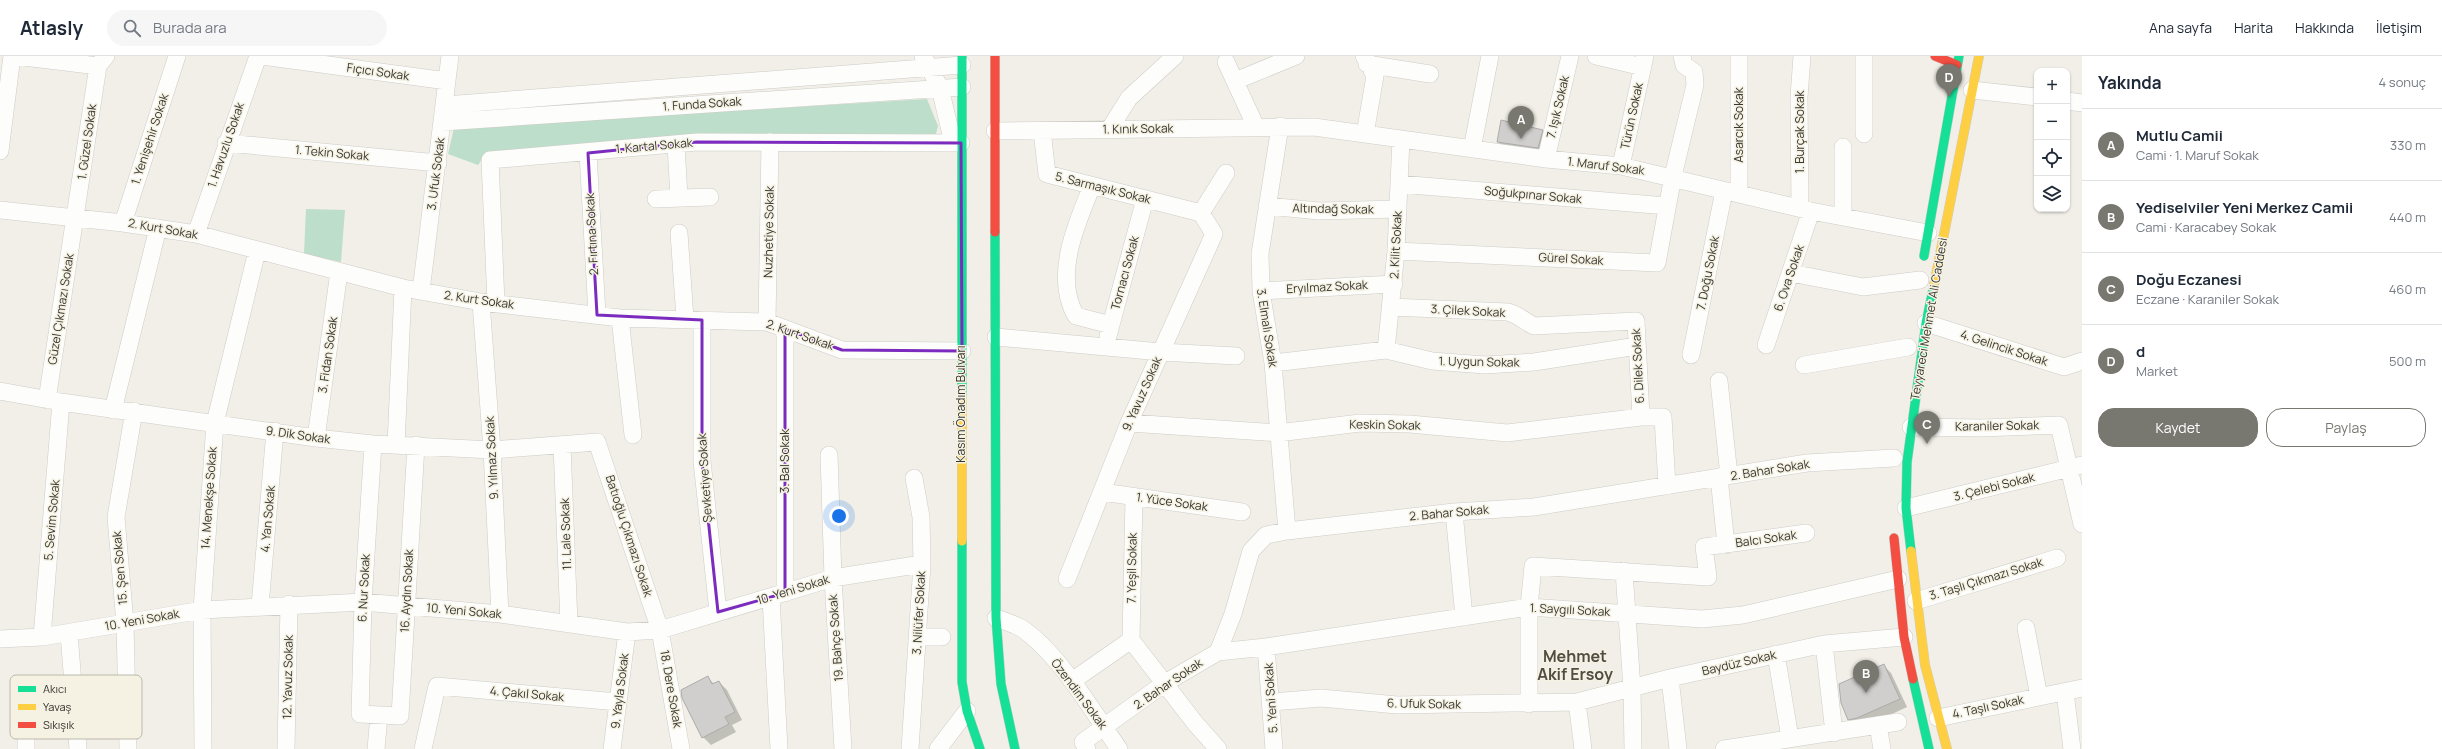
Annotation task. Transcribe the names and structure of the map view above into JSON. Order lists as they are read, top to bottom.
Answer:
{
  "streets": {
    "main road": ["Teyyareci Mehmet Ali Caddesi", "Kasım Önadım Bulvarı"],
    "street": [
      "Fıçıcı Sokak",
      "1. Funda Sokak",
      "7. Işık Sokak",
      "Türün Sokak",
      "Asarcık Sokak",
      "1. Kınık Sokak",
      "1. Burçak Sokak",
      "1. Yenişehir Sokak",
      "1. Güzel Sokak",
      "1. Havuzlu Sokak",
      "1. Kartal Sokak",
      "1. Tekin Sokak",
      "1. Maruf Sokak",
      "3. Ufuk Sokak",
      "5. Sarmaşık Sokak",
      "Soğukpınar Sokak",
      "Altındağ Sokak",
      "2. Kurt Sokak",
      "Nuzhetiye Sokak",
      "2. Fırtına Sokak",
      "2. Kilit Sokak",
      "Gürel Sokak",
      "Tornacı Sokak",
      "7. Doğu Sokak",
      "6. Ova Sokak",
      "Eryılmaz Sokak",
      "Güzel Çıkmazı Sokak",
      "3. Çilek Sokak",
      "3. Elmalı Sokak",
      "4. Gelincik Sokak",
      "3. Fidan Sokak",
      "1. Uygun Sokak",
      "6. Dilek Sokak",
      "9. Yavuz Sokak",
      "Keskin Sokak",
      "Karaniler Sokak",
      "9. Dik Sokak",
      "9. Yılmaz Sokak",
      "3. Bal Sokak",
      "2. Bahar Sokak",
      "Şevketiye Sokak",
      "3. Çelebi Sokak",
      "14. Menekşe Sokak",
      "1. Yüce Sokak",
      "4. Yan Sokak",
      "5. Sevim Sokak",
      "11. Lale Sokak",
      "Batıoğlu Çıkmazı Sokak",
      "Balcı Sokak",
      "15. Şen Sokak",
      "7. Yeşil Sokak",
      "3. Taşlı Çıkmazı Sokak",
      "6. Nur Sokak",
      "10. Yeni Sokak",
      "16. Aydın Sokak",
      "1. Saygılı Sokak",
      "3. Nilüfer Sokak",
      "19. Bahçe Sokak",
      "Baydüz Sokak",
      "12. Yavuz Sokak",
      "18. Dere Sokak",
      "9. Yayla Sokak",
      "4. Çakıl Sokak",
      "Özendim Sokak",
      "5. Yeni Sokak",
      "6. Ufuk Sokak",
      "4. Taşlı Sokak"
    ]
  },
  "crossings": [
    ["Fıçıcı Sokak", "3. Ufuk Sokak"],
    ["1. Funda Sokak", "3. Ufuk Sokak"],
    ["1. Funda Sokak", "Kasım Önadım Bulvarı"],
    ["7. Işık Sokak", "1. Maruf Sokak"],
    ["Türün Sokak", "1. Maruf Sokak"],
    ["Asarcık Sokak", "1. Maruf Sokak"],
    ["Asarcık Sokak", "7. Doğu Sokak"],
    ["1. Kınık Sokak", "1. Maruf Sokak"],
    ["1. Kınık Sokak", "5. Sarmaşık Sokak"],
    ["1. Kınık Sokak", "3. Elmalı Sokak"],
    ["1. Burçak Sokak", "1. Maruf Sokak"],
    ["1. Burçak Sokak", "6. Ova Sokak"],
    ["1. Yenişehir Sokak", "2. Kurt Sokak"],
    ["1. Güzel Sokak", "2. Kurt Sokak"],
    ["1. Güzel Sokak", "Güzel Çıkmazı Sokak"],
    ["1. Havuzlu Sokak", "1. Tekin Sokak"],
    ["1. Havuzlu Sokak", "2. Kurt Sokak"],
    ["1. Kartal Sokak", "2. Kurt Sokak"],
    ["1. Kartal Sokak", "Nuzhetiye Sokak"],
    ["1. Kartal Sokak", "2. Fırtına Sokak"],
    ["1. Kartal Sokak", "Kasım Önadım Bulvarı"],
    ["1. Kartal Sokak", "9. Yılmaz Sokak"],
    ["1. Tekin Sokak", "3. Ufuk Sokak"],
    ["1. Maruf Sokak", "2. Kilit Sokak"],
    ["1. Maruf Sokak", "Gürel Sokak"],
    ["1. Maruf Sokak", "7. Doğu Sokak"],
    ["1. Maruf Sokak", "6. Ova Sokak"],
    ["1. Maruf Sokak", "Teyyareci Mehmet Ali Caddesi"],
    ["1. Maruf Sokak", "3. Elmalı Sokak"],
    ["3. Ufuk Sokak", "2. Kurt Sokak"],
    ["5. Sarmaşık Sokak", "Tornacı Sokak"],
    ["5. Sarmaşık Sokak", "9. Yavuz Sokak"],
    ["Soğukpınar Sokak", "2. Kilit Sokak"],
    ["Soğukpınar Sokak", "Gürel Sokak"],
    ["Altındağ Sokak", "2. Kilit Sokak"],
    ["Altındağ Sokak", "3. Elmalı Sokak"],
    ["2. Kurt Sokak", "Nuzhetiye Sokak"],
    ["2. Kurt Sokak", "2. Fırtına Sokak"],
    ["2. Kurt Sokak", "Güzel Çıkmazı Sokak"],
    ["2. Kurt Sokak", "3. Fidan Sokak"],
    ["2. Kurt Sokak", "Kasım Önadım Bulvarı"],
    ["2. Kurt Sokak", "9. Yılmaz Sokak"],
    ["2. Kurt Sokak", "3. Bal Sokak"],
    ["2. Kurt Sokak", "Şevketiye Sokak"],
    ["2. Kurt Sokak", "14. Menekşe Sokak"],
    ["2. Kilit Sokak", "Gürel Sokak"],
    ["2. Kilit Sokak", "Eryılmaz Sokak"],
    ["2. Kilit Sokak", "3. Çilek Sokak"],
    ["2. Kilit Sokak", "1. Uygun Sokak"],
    ["Eryılmaz Sokak", "3. Elmalı Sokak"],
    ["Güzel Çıkmazı Sokak", "9. Dik Sokak"],
    ["Güzel Çıkmazı Sokak", "5. Sevim Sokak"],
    ["3. Çilek Sokak", "6. Dilek Sokak"],
    ["Teyyareci Mehmet Ali Caddesi", "4. Gelincik Sokak"],
    ["Teyyareci Mehmet Ali Caddesi", "Karaniler Sokak"],
    ["Teyyareci Mehmet Ali Caddesi", "3. Çelebi Sokak"],
    ["Teyyareci Mehmet Ali Caddesi", "3. Taşlı Çıkmazı Sokak"],
    ["Teyyareci Mehmet Ali Caddesi", "4. Taşlı Sokak"],
    ["3. Elmalı Sokak", "1. Uygun Sokak"],
    ["3. Elmalı Sokak", "Keskin Sokak"],
    ["3. Elmalı Sokak", "2. Bahar Sokak"],
    ["3. Fidan Sokak", "9. Dik Sokak"],
    ["1. Uygun Sokak", "6. Dilek Sokak"],
    ["6. Dilek Sokak", "Keskin Sokak"],
    ["6. Dilek Sokak", "2. Bahar Sokak"],
    ["9. Yavuz Sokak", "Keskin Sokak"],
    ["9. Yavuz Sokak", "1. Yüce Sokak"],
    ["Karaniler Sokak", "3. Çelebi Sokak"],
    ["9. Dik Sokak", "9. Yılmaz Sokak"],
    ["9. Dik Sokak", "14. Menekşe Sokak"],
    ["9. Dik Sokak", "4. Yan Sokak"],
    ["9. Dik Sokak", "5. Sevim Sokak"],
    ["9. Dik Sokak", "11. Lale Sokak"],
    ["9. Dik Sokak", "Batıoğlu Çıkmazı Sokak"],
    ["9. Dik Sokak", "15. Şen Sokak"],
    ["9. Dik Sokak", "6. Nur Sokak"],
    ["9. Dik Sokak", "16. Aydın Sokak"],
    ["9. Yılmaz Sokak", "10. Yeni Sokak"],
    ["3. Bal Sokak", "10. Yeni Sokak"],
    ["2. Bahar Sokak", "Balcı Sokak"],
    ["2. Bahar Sokak", "1. Saygılı Sokak"],
    ["2. Bahar Sokak", "Özendim Sokak"],
    ["Şevketiye Sokak", "10. Yeni Sokak"],
    ["14. Menekşe Sokak", "10. Yeni Sokak"],
    ["1. Yüce Sokak", "7. Yeşil Sokak"],
    ["4. Yan Sokak", "10. Yeni Sokak"],
    ["5. Sevim Sokak", "10. Yeni Sokak"],
    ["11. Lale Sokak", "10. Yeni Sokak"],
    ["Batıoğlu Çıkmazı Sokak", "10. Yeni Sokak"],
    ["Batıoğlu Çıkmazı Sokak", "18. Dere Sokak"],
    ["15. Şen Sokak", "10. Yeni Sokak"],
    ["6. Nur Sokak", "10. Yeni Sokak"],
    ["6. Nur Sokak", "16. Aydın Sokak"],
    ["10. Yeni Sokak", "16. Aydın Sokak"],
    ["10. Yeni Sokak", "3. Nilüfer Sokak"],
    ["10. Yeni Sokak", "19. Bahçe Sokak"],
    ["10. Yeni Sokak", "12. Yavuz Sokak"],
    ["10. Yeni Sokak", "18. Dere Sokak"],
    ["10. Yeni Sokak", "9. Yayla Sokak"],
    ["1. Saygılı Sokak", "5. Yeni Sokak"],
    ["Baydüz Sokak", "6. Ufuk Sokak"],
    ["9. Yayla Sokak", "4. Çakıl Sokak"],
    ["5. Yeni Sokak", "6. Ufuk Sokak"]
  ],
  "districts": ["Mehmet Akif Ersoy"],
  "legend": ["Akıcı", "Yavaş", "Sıkışık"],
  "page": {
    "header": "Atlasly",
    "search": "Burada ara",
    "nav": [
      "Ana sayfa",
      "Harita",
      "Hakkında",
      "İletişim"
    ],
    "heading": ["Yakında", "4 sonuç"],
    "pins": [
      "D",
      "A",
      "C",
      "B"
    ],
    "map_buttons": ["+", "−"],
    "list": [
      {
        "mark": "A",
        "name": "Mutlu Camii",
        "note": "Cami · 1. Maruf Sokak",
        "value": "330 m"
      },
      {
        "mark": "B",
        "name": "Yediselviler Yeni Merkez Camii",
        "note": "Cami · Karacabey Sokak",
        "value": "440 m"
      },
      {
        "mark": "C",
        "name": "Doğu Eczanesi",
        "note": "Eczane · Karaniler Sokak",
        "value": "460 m"
      },
      {
        "mark": "D",
        "name": "d",
        "note": "Market",
        "value": "500 m"
      }
    ],
    "buttons": ["Kaydet", "Paylaş"]
  }
}
